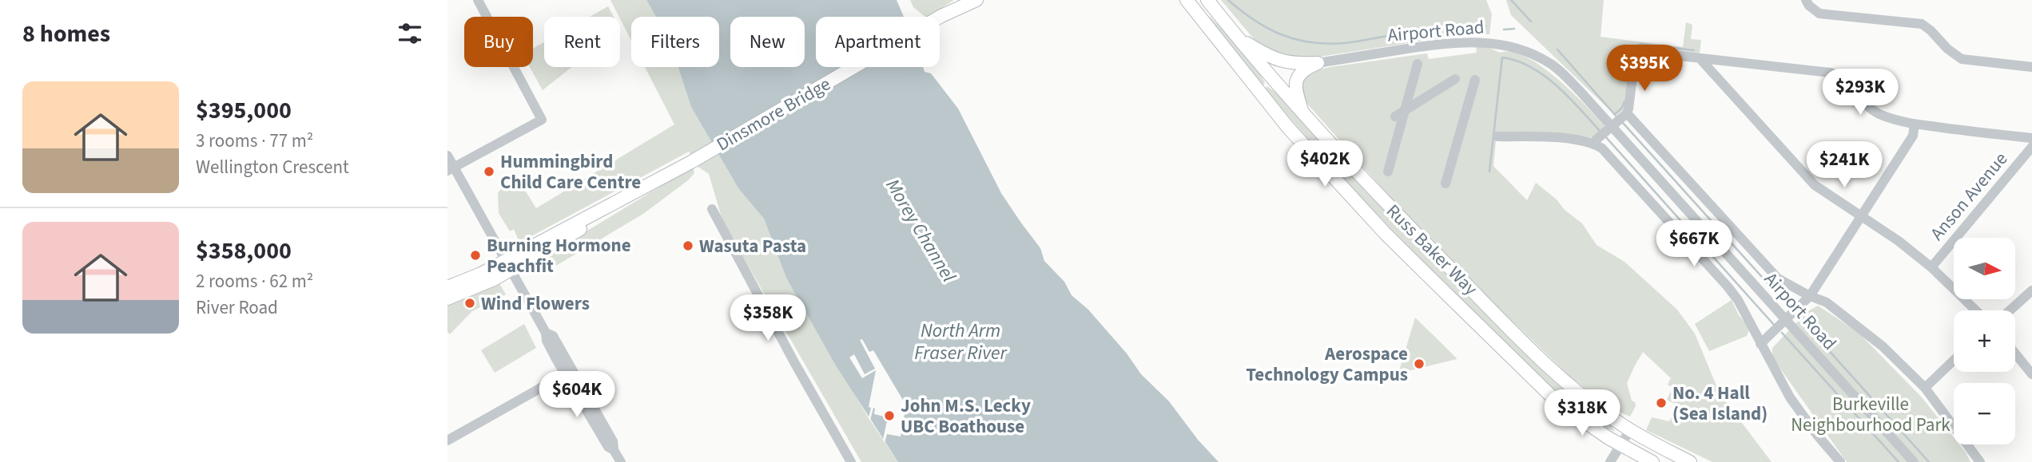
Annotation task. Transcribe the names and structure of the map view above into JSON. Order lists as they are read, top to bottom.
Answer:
{
  "streets": {
    "main road": ["Dinsmore Bridge", "Russ Baker Way"],
    "street": ["Airport Road", "Anson Avenue"]
  },
  "water": ["Morey Channel", "North Arm Fraser River"],
  "parks": ["Burkeville Neighbourhood Park"],
  "places": [
    "Hummingbird Child Care Centre",
    "Wasuta Pasta",
    "Burning Hormone Peachfit",
    "Wind Flowers",
    "Aerospace Technology Campus",
    "No. 4 Hall (Sea Island)",
    "John M.S. Lecky UBC Boathouse"
  ],
  "north": "right",
  "page": {
    "heading": "8 homes",
    "chip": [
      "Buy",
      "Rent",
      "Filters",
      "New",
      "Apartment"
    ],
    "price": [
      "$395K",
      "$293K",
      "$402K",
      "$241K",
      "$667K",
      "$358K",
      "$604K",
      "$318K"
    ],
    "list": [
      {
        "name": "$395,000",
        "note": "3 rooms · 77 m² · Wellington Crescent"
      },
      {
        "name": "$358,000",
        "note": "2 rooms · 62 m² · River Road"
      }
    ],
    "map_buttons": ["+", "−"]
  }
}
